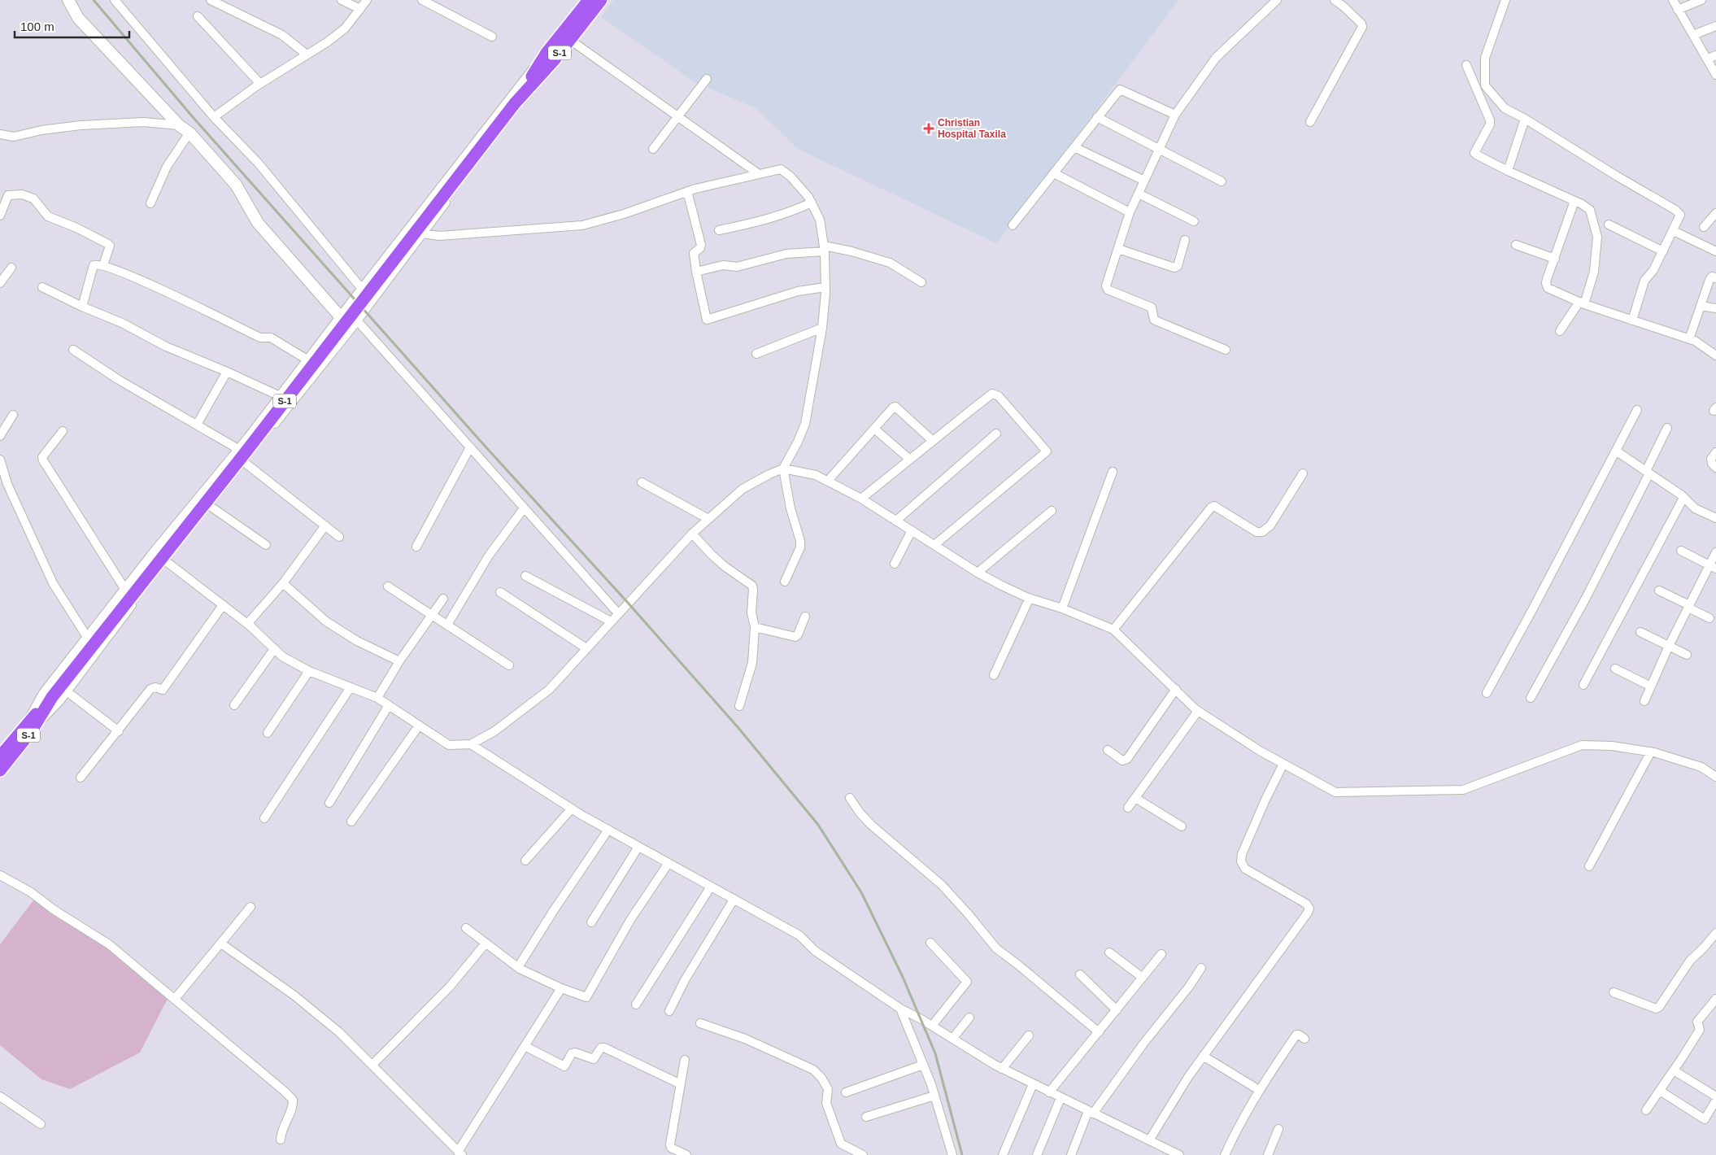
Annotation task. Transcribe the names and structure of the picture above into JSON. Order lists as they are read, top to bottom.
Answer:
{
  "streets": {
    "main road": ["S-1"]
  },
  "places": {
    "health": ["Christian Hospital Taxila"]
  },
  "scale_bar": "100 m"
}
